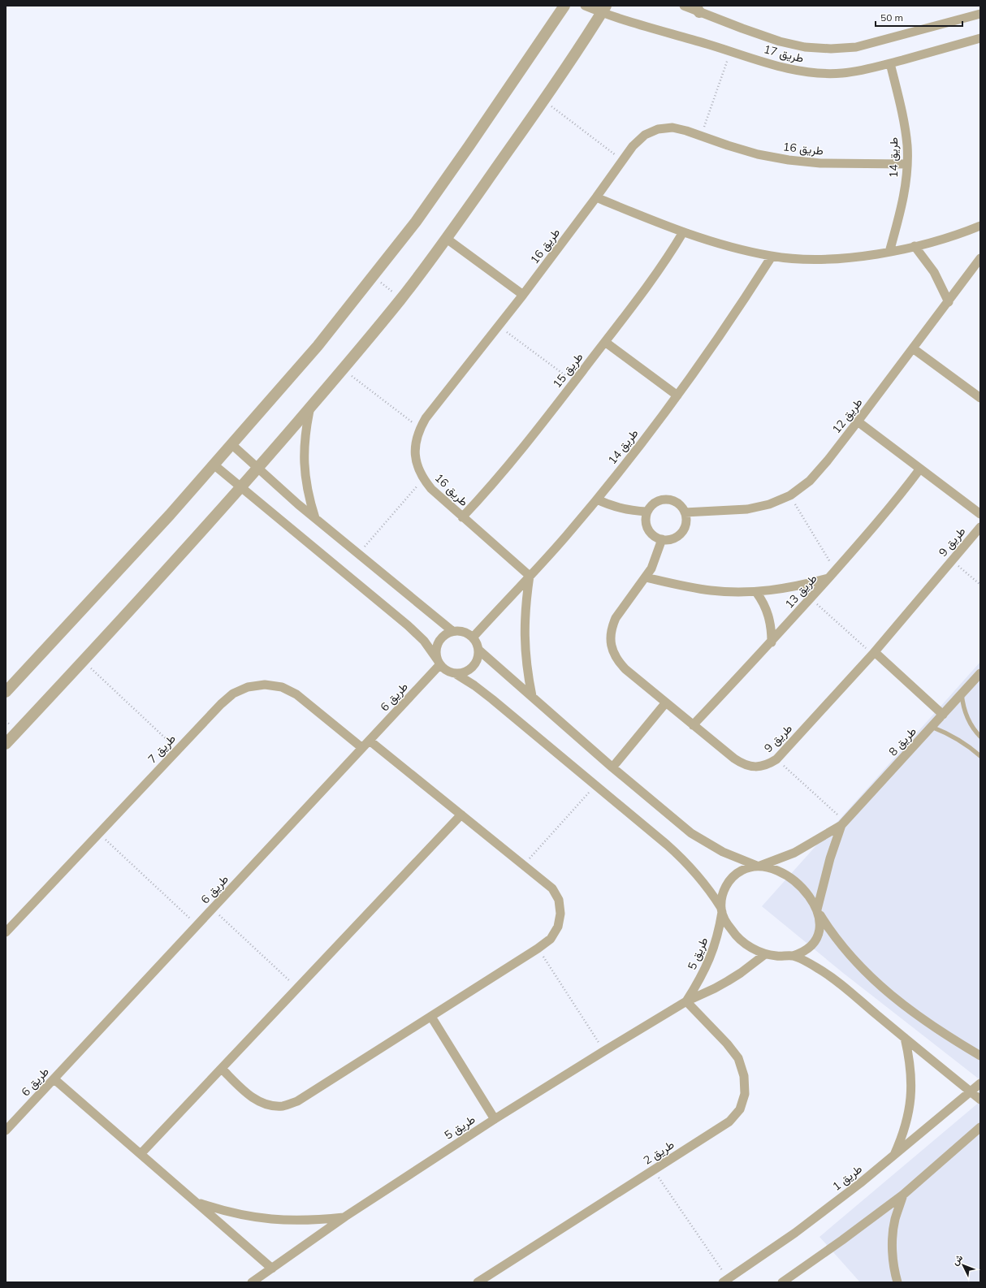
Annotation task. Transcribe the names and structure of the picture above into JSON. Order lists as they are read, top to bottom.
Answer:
{
  "streets": {
    "street": [
      "طريق 17",
      "طريق 16",
      "طريق 14",
      "طريق 15",
      "طريق 12",
      "طريق 9",
      "طريق 13",
      "طريق 6",
      "طريق 8",
      "طريق 7",
      "طريق 5",
      "طريق 2",
      "طريق 1"
    ]
  },
  "crossings": [
    ["طريق 17", "طريق 14"],
    ["طريق 16", "طريق 14"],
    ["طريق 16", "طريق 15"],
    ["طريق 14", "طريق 6"],
    ["طريق 12", "طريق 9"],
    ["طريق 9", "طريق 13"],
    ["طريق 6", "طريق 7"],
    ["طريق 8", "طريق 5"],
    ["طريق 5", "طريق 2"]
  ],
  "scale_bar": "50 m",
  "north": "top left"
}
